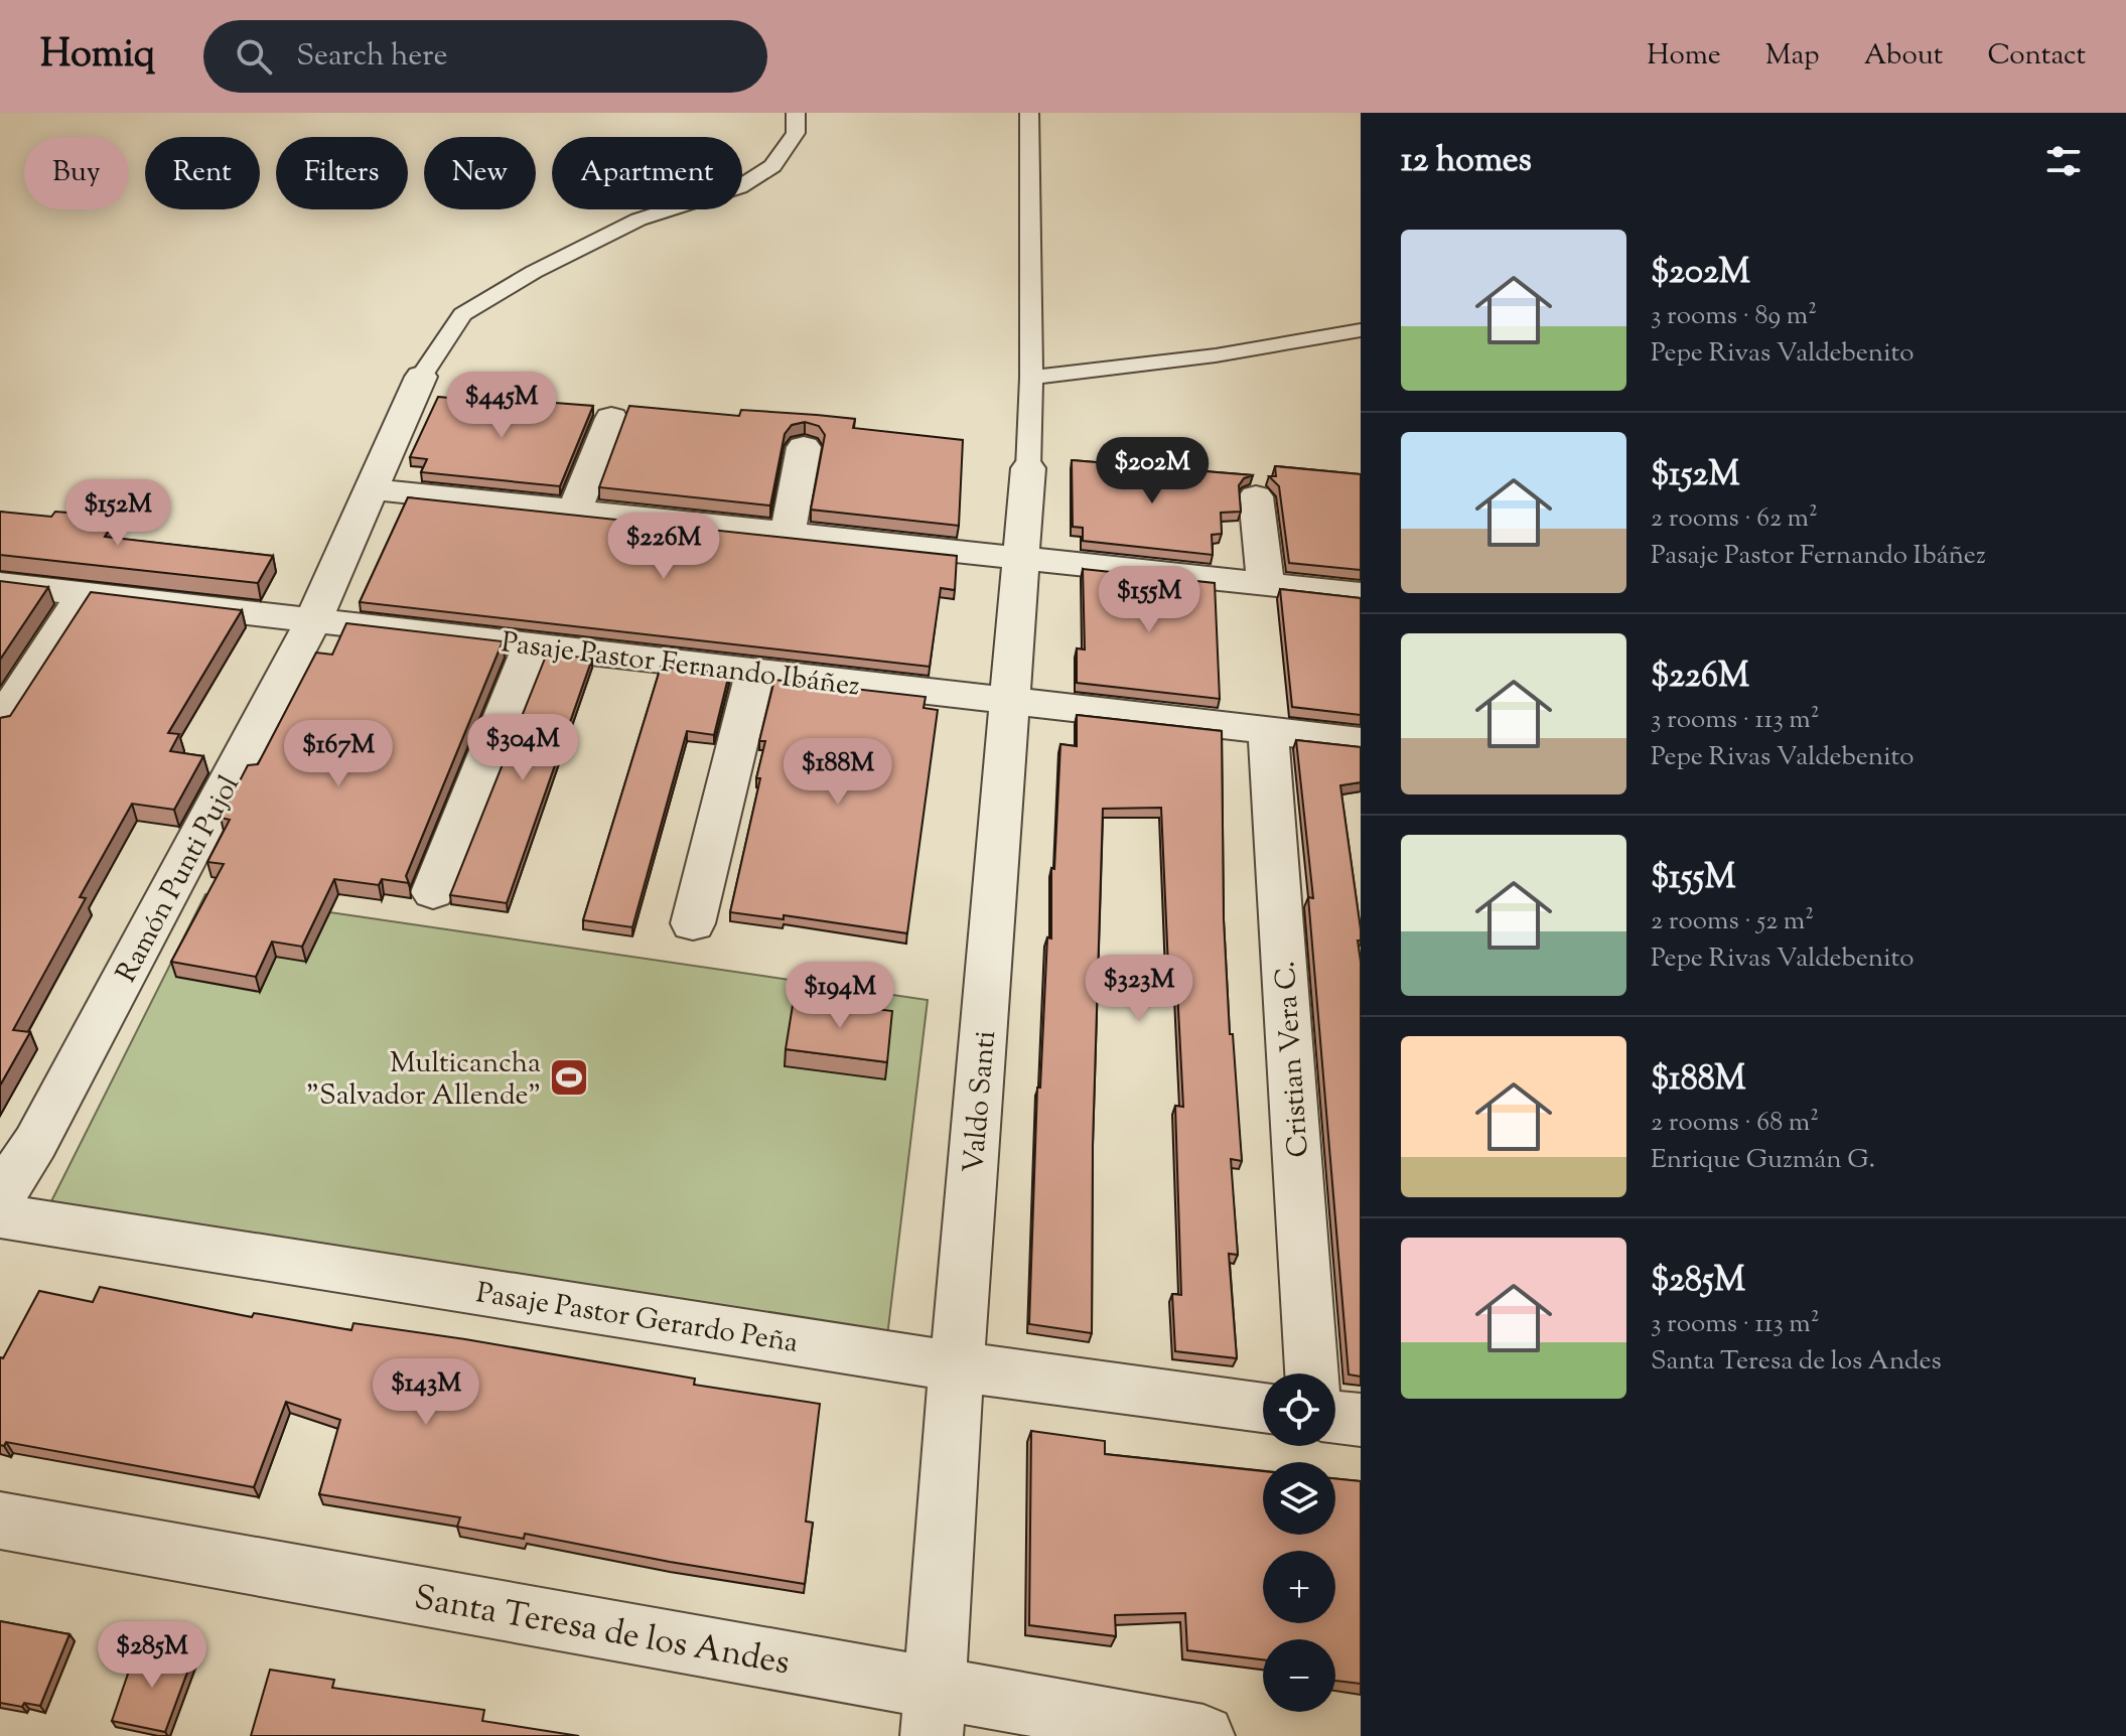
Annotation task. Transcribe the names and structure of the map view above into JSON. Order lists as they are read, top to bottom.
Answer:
{
  "streets": {
    "street": [
      "Pasaje Pastor Fernando Ibáñez",
      "Ramón Punti Pujol",
      "Cristian Vera C.",
      "Valdo Santi",
      "Pasaje Pastor Gerardo Peña",
      "Santa Teresa de los Andes"
    ]
  },
  "crossings": [
    ["Pasaje Pastor Fernando Ibáñez", "Ramón Punti Pujol"],
    ["Pasaje Pastor Fernando Ibáñez", "Cristian Vera C."],
    ["Pasaje Pastor Fernando Ibáñez", "Valdo Santi"],
    ["Valdo Santi", "Pasaje Pastor Gerardo Peña"],
    ["Valdo Santi", "Santa Teresa de los Andes"]
  ],
  "places": {
    "sports": ["Multicancha \"Salvador Allende\""]
  },
  "page": {
    "header": "Homiq",
    "search": "Search here",
    "nav": [
      "Home",
      "Map",
      "About",
      "Contact"
    ],
    "heading": "12 homes",
    "chip": [
      "Buy",
      "Rent",
      "Filters",
      "New",
      "Apartment"
    ],
    "list": [
      {
        "name": "$202M",
        "note": "3 rooms · 89 m² · Pepe Rivas Valdebenito"
      },
      {
        "name": "$152M",
        "note": "2 rooms · 62 m² · Pasaje Pastor Fernando Ibáñez"
      },
      {
        "name": "$226M",
        "note": "3 rooms · 113 m² · Pepe Rivas Valdebenito"
      },
      {
        "name": "$155M",
        "note": "2 rooms · 52 m² · Pepe Rivas Valdebenito"
      },
      {
        "name": "$188M",
        "note": "2 rooms · 68 m² · Enrique Guzmán G."
      },
      {
        "name": "$285M",
        "note": "3 rooms · 113 m² · Santa Teresa de los Andes"
      }
    ],
    "price": [
      "$445M",
      "$202M",
      "$152M",
      "$226M",
      "$155M",
      "$304M",
      "$167M",
      "$188M",
      "$323M",
      "$194M",
      "$143M",
      "$285M"
    ],
    "map_buttons": ["+", "−"]
  }
}
